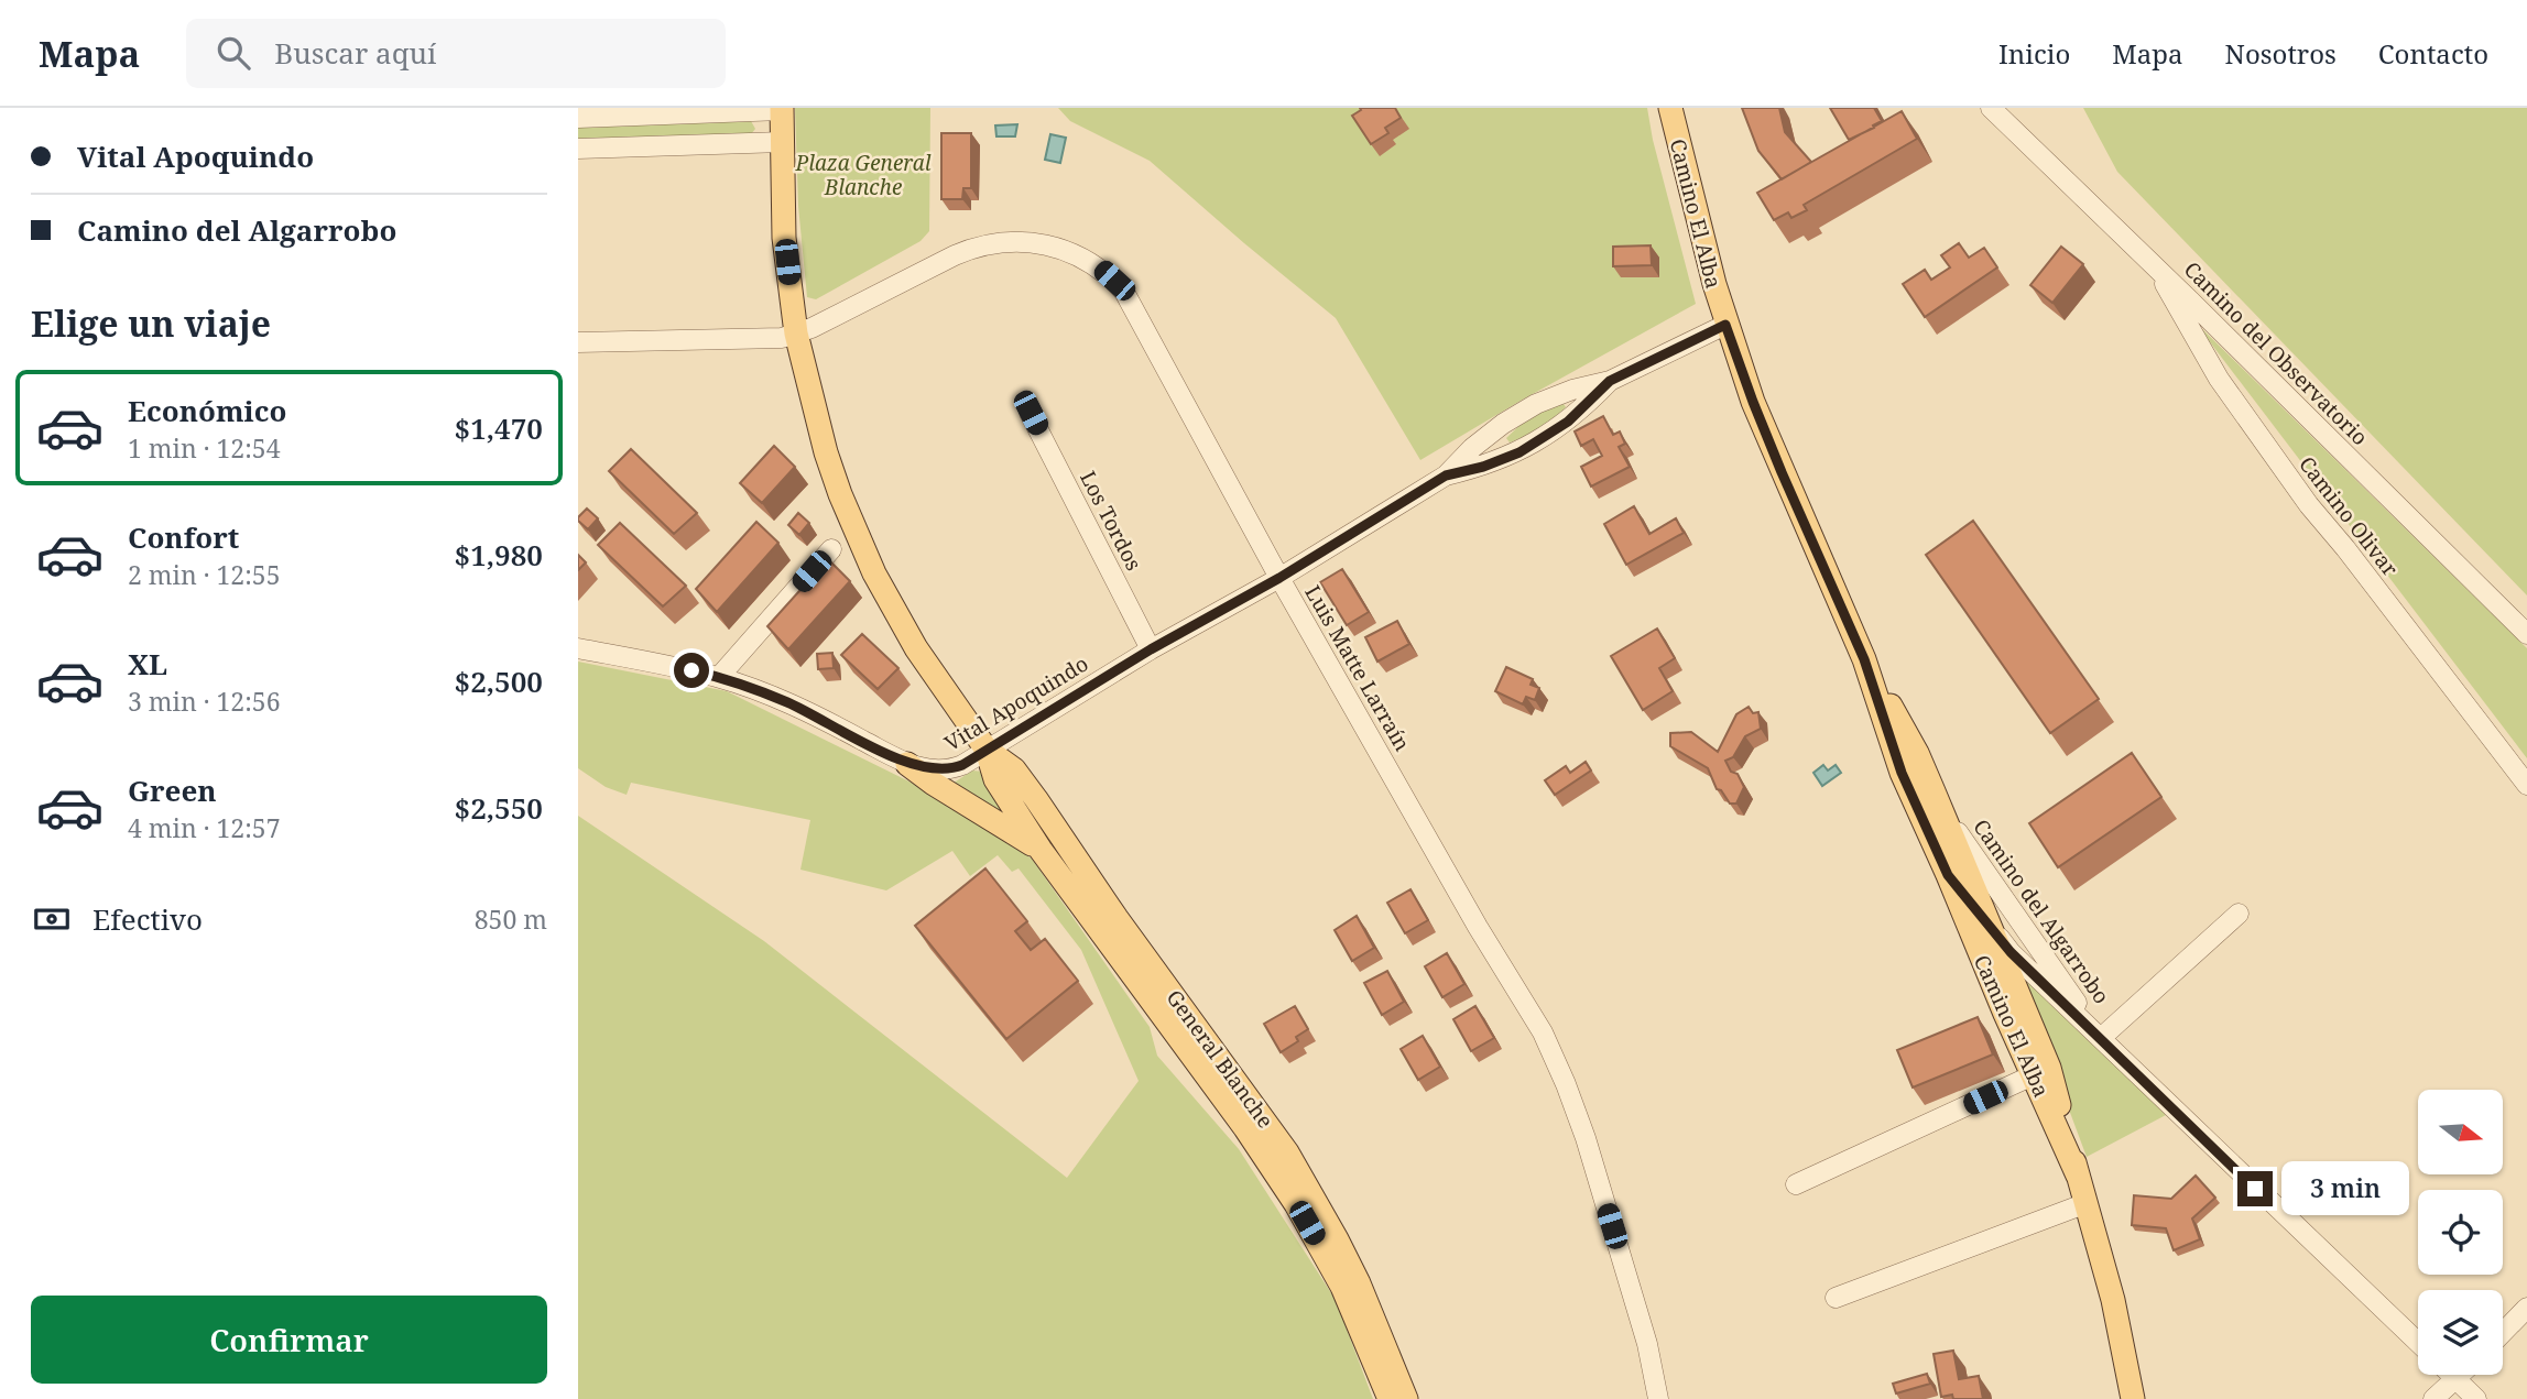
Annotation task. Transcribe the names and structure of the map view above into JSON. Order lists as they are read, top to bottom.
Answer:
{
  "streets": {
    "main road": ["Camino El Alba", "General Blanche"],
    "street": [
      "Camino del Observatorio",
      "Camino Olivar",
      "Los Tordos",
      "Luis Matte Larraín",
      "Vital Apoquindo",
      "Camino del Algarrobo"
    ]
  },
  "crossings": [
    ["Camino El Alba", "Vital Apoquindo"],
    ["Camino El Alba", "Camino del Algarrobo"],
    ["Camino del Observatorio", "Camino Olivar"],
    ["Los Tordos", "Vital Apoquindo"],
    ["Luis Matte Larraín", "Vital Apoquindo"],
    ["Luis Matte Larraín", "General Blanche"],
    ["Vital Apoquindo", "General Blanche"]
  ],
  "parks": ["Plaza General Blanche"],
  "north": "right",
  "page": {
    "header": "Mapa",
    "search": "Buscar aquí",
    "nav": [
      "Inicio",
      "Mapa",
      "Nosotros",
      "Contacto"
    ],
    "banner": ["Vital Apoquindo", "Camino del Algarrobo"],
    "heading": "Elige un viaje",
    "list": [
      {
        "name": "Económico",
        "note": "1 min · 12:54",
        "value": "$1,470"
      },
      {
        "name": "Confort",
        "note": "2 min · 12:55",
        "value": "$1,980"
      },
      {
        "name": "XL",
        "note": "3 min · 12:56",
        "value": "$2,500"
      },
      {
        "name": "Green",
        "note": "4 min · 12:57",
        "value": "$2,550"
      }
    ],
    "pay": ["Efectivo", "850 m"],
    "bubble": "3 min",
    "buttons": "Confirmar"
  }
}
